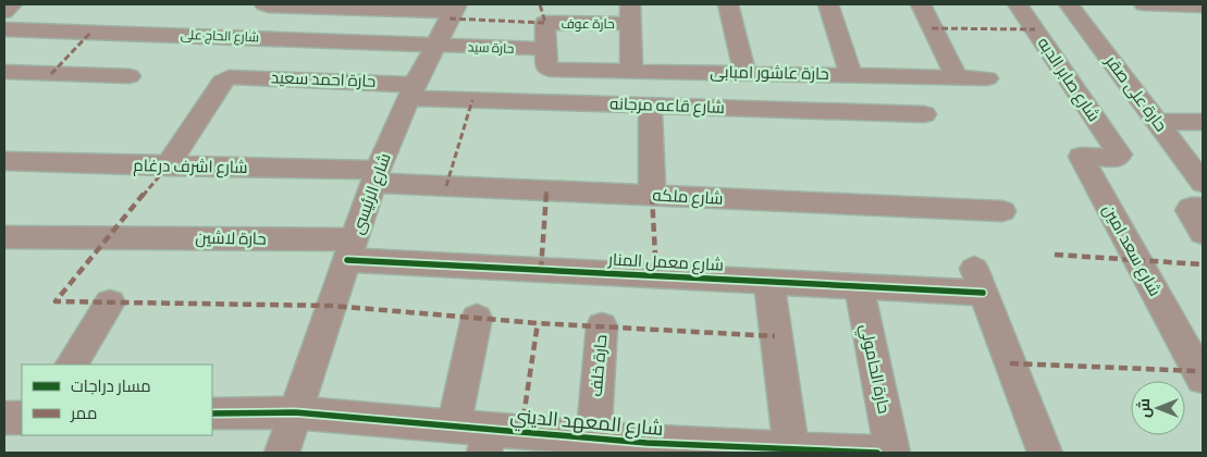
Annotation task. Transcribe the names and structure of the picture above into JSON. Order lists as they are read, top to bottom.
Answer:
{
  "streets": {
    "street": [
      "حارة عوف",
      "شارع الحاج على",
      "حارة سيد",
      "حارة عاشور امبابى",
      "حارة احمد سعيد",
      "شارع صابر الدبه",
      "حارة على صقر",
      "شارع قاعه مرجانه",
      "شارع اشرف درغام",
      "شارع الرئيسى",
      "شارع ملكه",
      "حارة لاشين",
      "شارع سعد امين",
      "شارع معمل المنار",
      "حارة خلف",
      "حارة الحامولي",
      "شارع المعهد الديني"
    ]
  },
  "crossings": [
    ["حارة عوف", "حارة سيد"],
    ["حارة عوف", "حارة عاشور امبابى"],
    ["شارع الحاج على", "حارة سيد"],
    ["شارع الحاج على", "شارع الرئيسى"],
    ["حارة سيد", "حارة عاشور امبابى"],
    ["حارة سيد", "شارع الرئيسى"],
    ["حارة احمد سعيد", "شارع قاعه مرجانه"],
    ["حارة احمد سعيد", "شارع اشرف درغام"],
    ["حارة احمد سعيد", "شارع الرئيسى"],
    ["شارع صابر الدبه", "شارع سعد امين"],
    ["شارع قاعه مرجانه", "شارع الرئيسى"],
    ["شارع اشرف درغام", "شارع الرئيسى"],
    ["شارع اشرف درغام", "شارع ملكه"],
    ["شارع الرئيسى", "شارع ملكه"],
    ["شارع الرئيسى", "حارة لاشين"],
    ["شارع الرئيسى", "شارع معمل المنار"],
    ["شارع الرئيسى", "شارع المعهد الديني"],
    ["حارة لاشين", "شارع معمل المنار"],
    ["شارع معمل المنار", "حارة الحامولي"],
    ["حارة خلف", "شارع المعهد الديني"]
  ],
  "legend": ["مسار دراجات", "ممر"],
  "north": "left"
}
